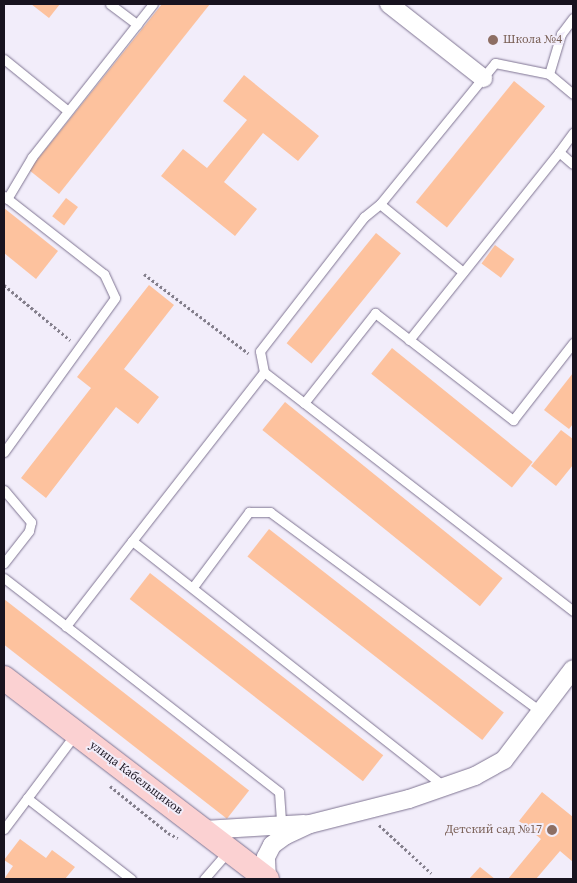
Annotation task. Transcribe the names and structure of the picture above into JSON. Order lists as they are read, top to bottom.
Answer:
{
  "streets": {
    "street": ["улица Кабельщиков"]
  },
  "places": ["Школа №4", "Детский сад №17"]
}
